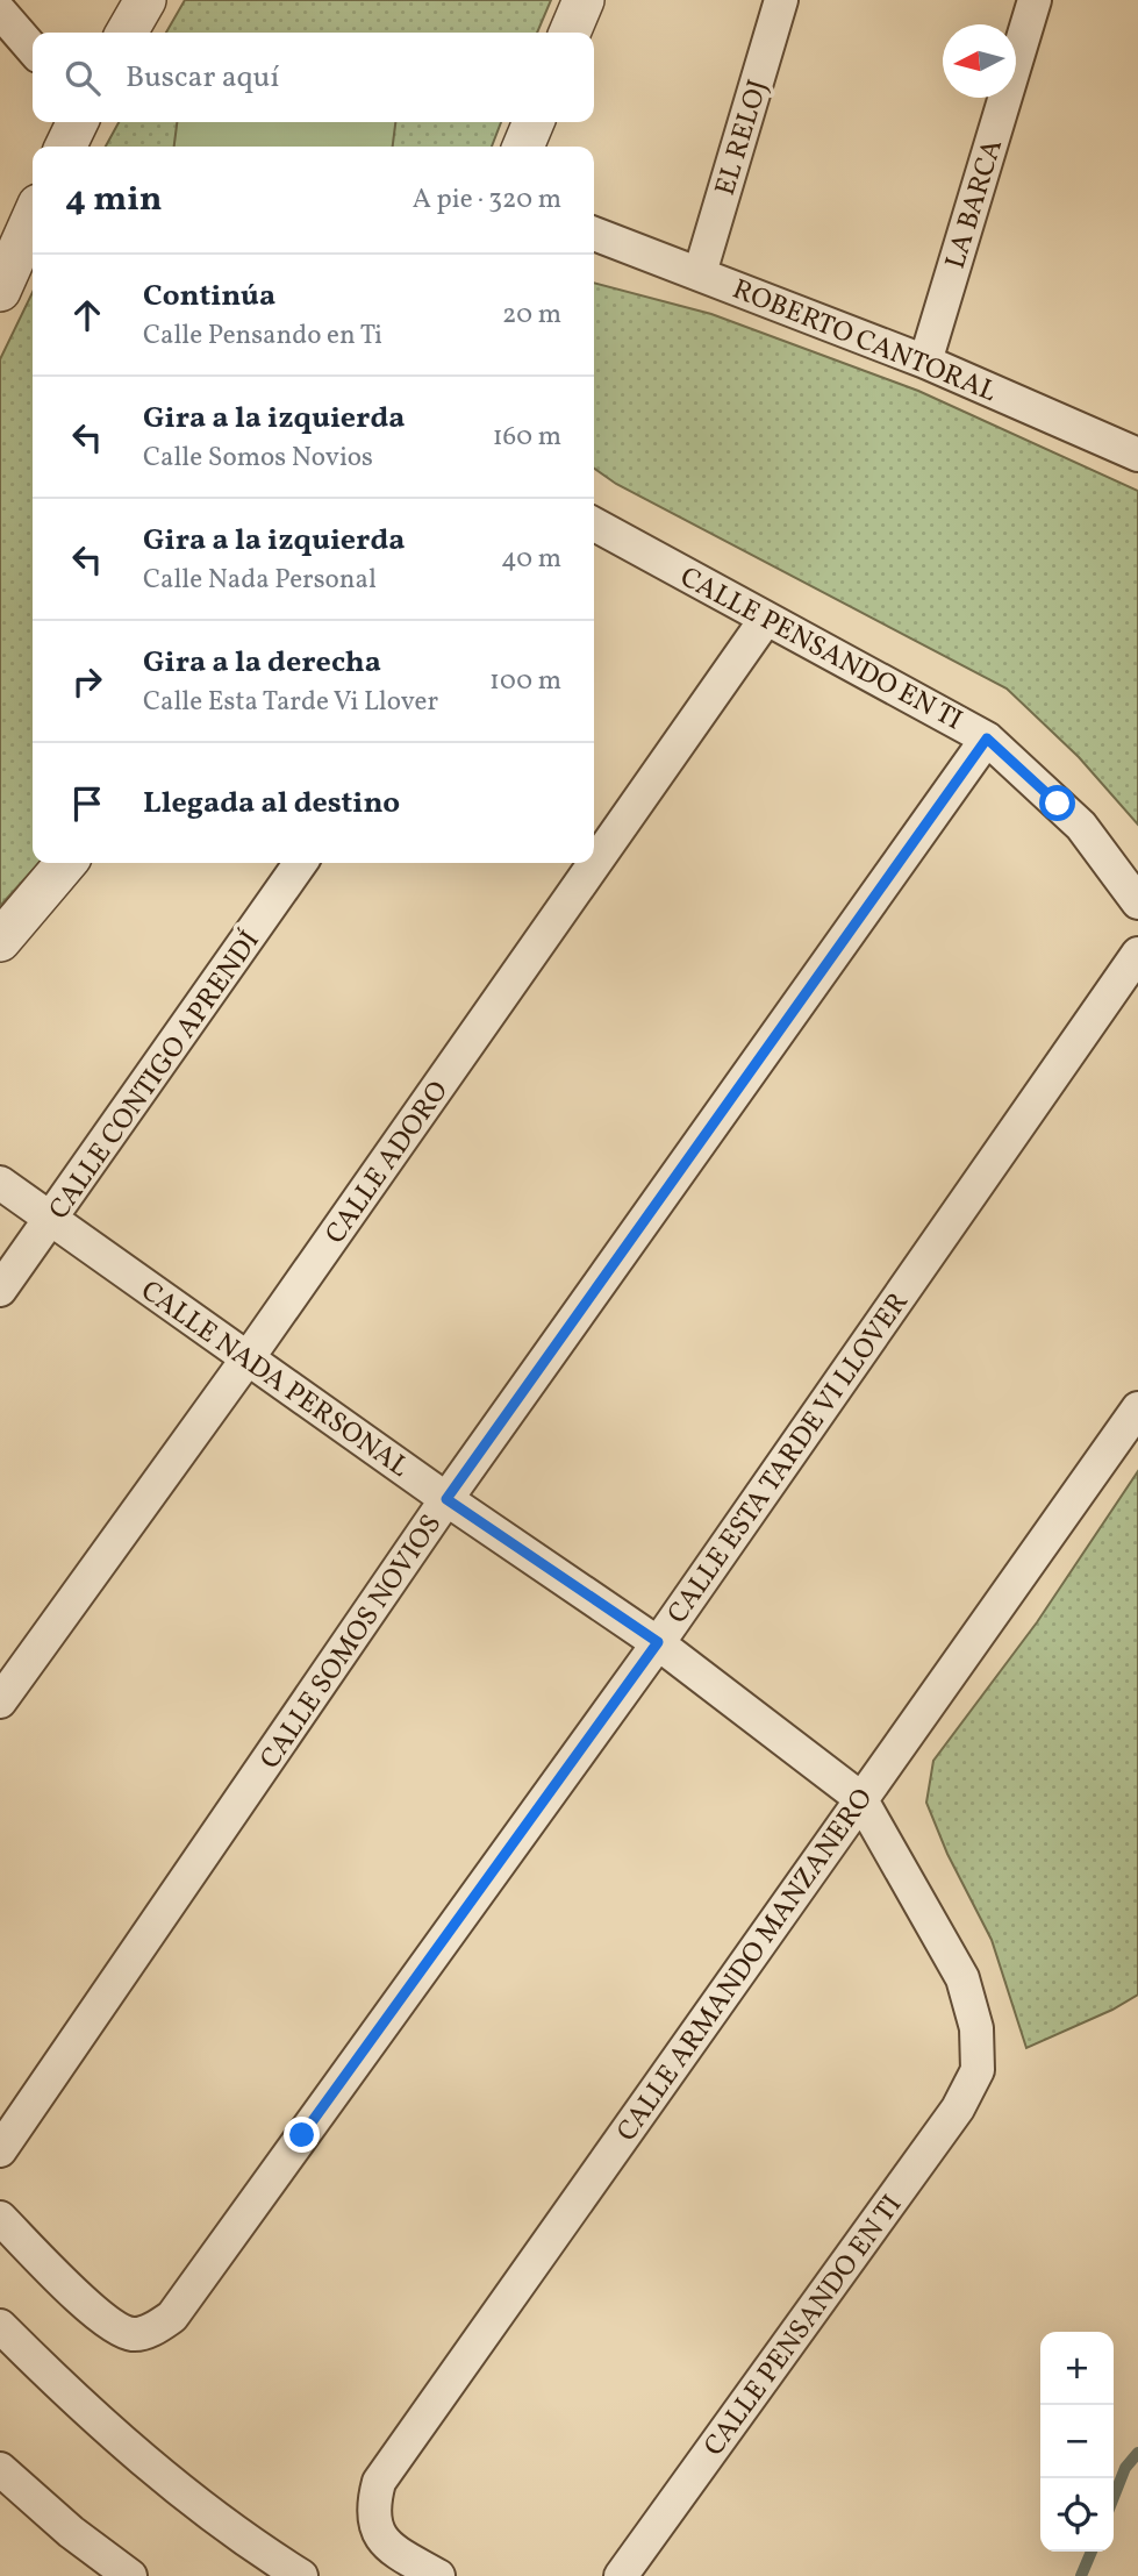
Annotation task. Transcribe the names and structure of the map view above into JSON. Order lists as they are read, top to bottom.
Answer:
{
  "streets": {
    "street": [
      "EL RELOJ",
      "LA BARCA",
      "ROBERTO CANTORAL",
      "CALLE PENSANDO EN TI",
      "CALLE CONTIGO APRENDÍ",
      "CALLE ADORO",
      "CALLE NADA PERSONAL",
      "CALLE ESTA TARDE VI LLOVER",
      "CALLE SOMOS NOVIOS",
      "CALLE ARMANDO MANZANERO"
    ]
  },
  "crossings": [
    ["EL RELOJ", "ROBERTO CANTORAL"],
    ["LA BARCA", "ROBERTO CANTORAL"],
    ["CALLE PENSANDO EN TI", "CALLE ADORO"],
    ["CALLE PENSANDO EN TI", "CALLE NADA PERSONAL"],
    ["CALLE PENSANDO EN TI", "CALLE SOMOS NOVIOS"],
    ["CALLE CONTIGO APRENDÍ", "CALLE NADA PERSONAL"],
    ["CALLE ADORO", "CALLE NADA PERSONAL"],
    ["CALLE NADA PERSONAL", "CALLE ESTA TARDE VI LLOVER"],
    ["CALLE NADA PERSONAL", "CALLE SOMOS NOVIOS"],
    ["CALLE NADA PERSONAL", "CALLE ARMANDO MANZANERO"]
  ],
  "north": "left",
  "page": {
    "search": "Buscar aquí",
    "heading": ["4 min", "A pie · 320 m"],
    "list": [
      ["Continúa", "Calle Pensando en Ti", "20 m"],
      ["Gira a la izquierda", "Calle Somos Novios", "160 m"],
      ["Gira a la izquierda", "Calle Nada Personal", "40 m"],
      ["Gira a la derecha", "Calle Esta Tarde Vi Llover", "100 m"],
      "Llegada al destino"
    ],
    "map_buttons": ["+", "−"]
  }
}
